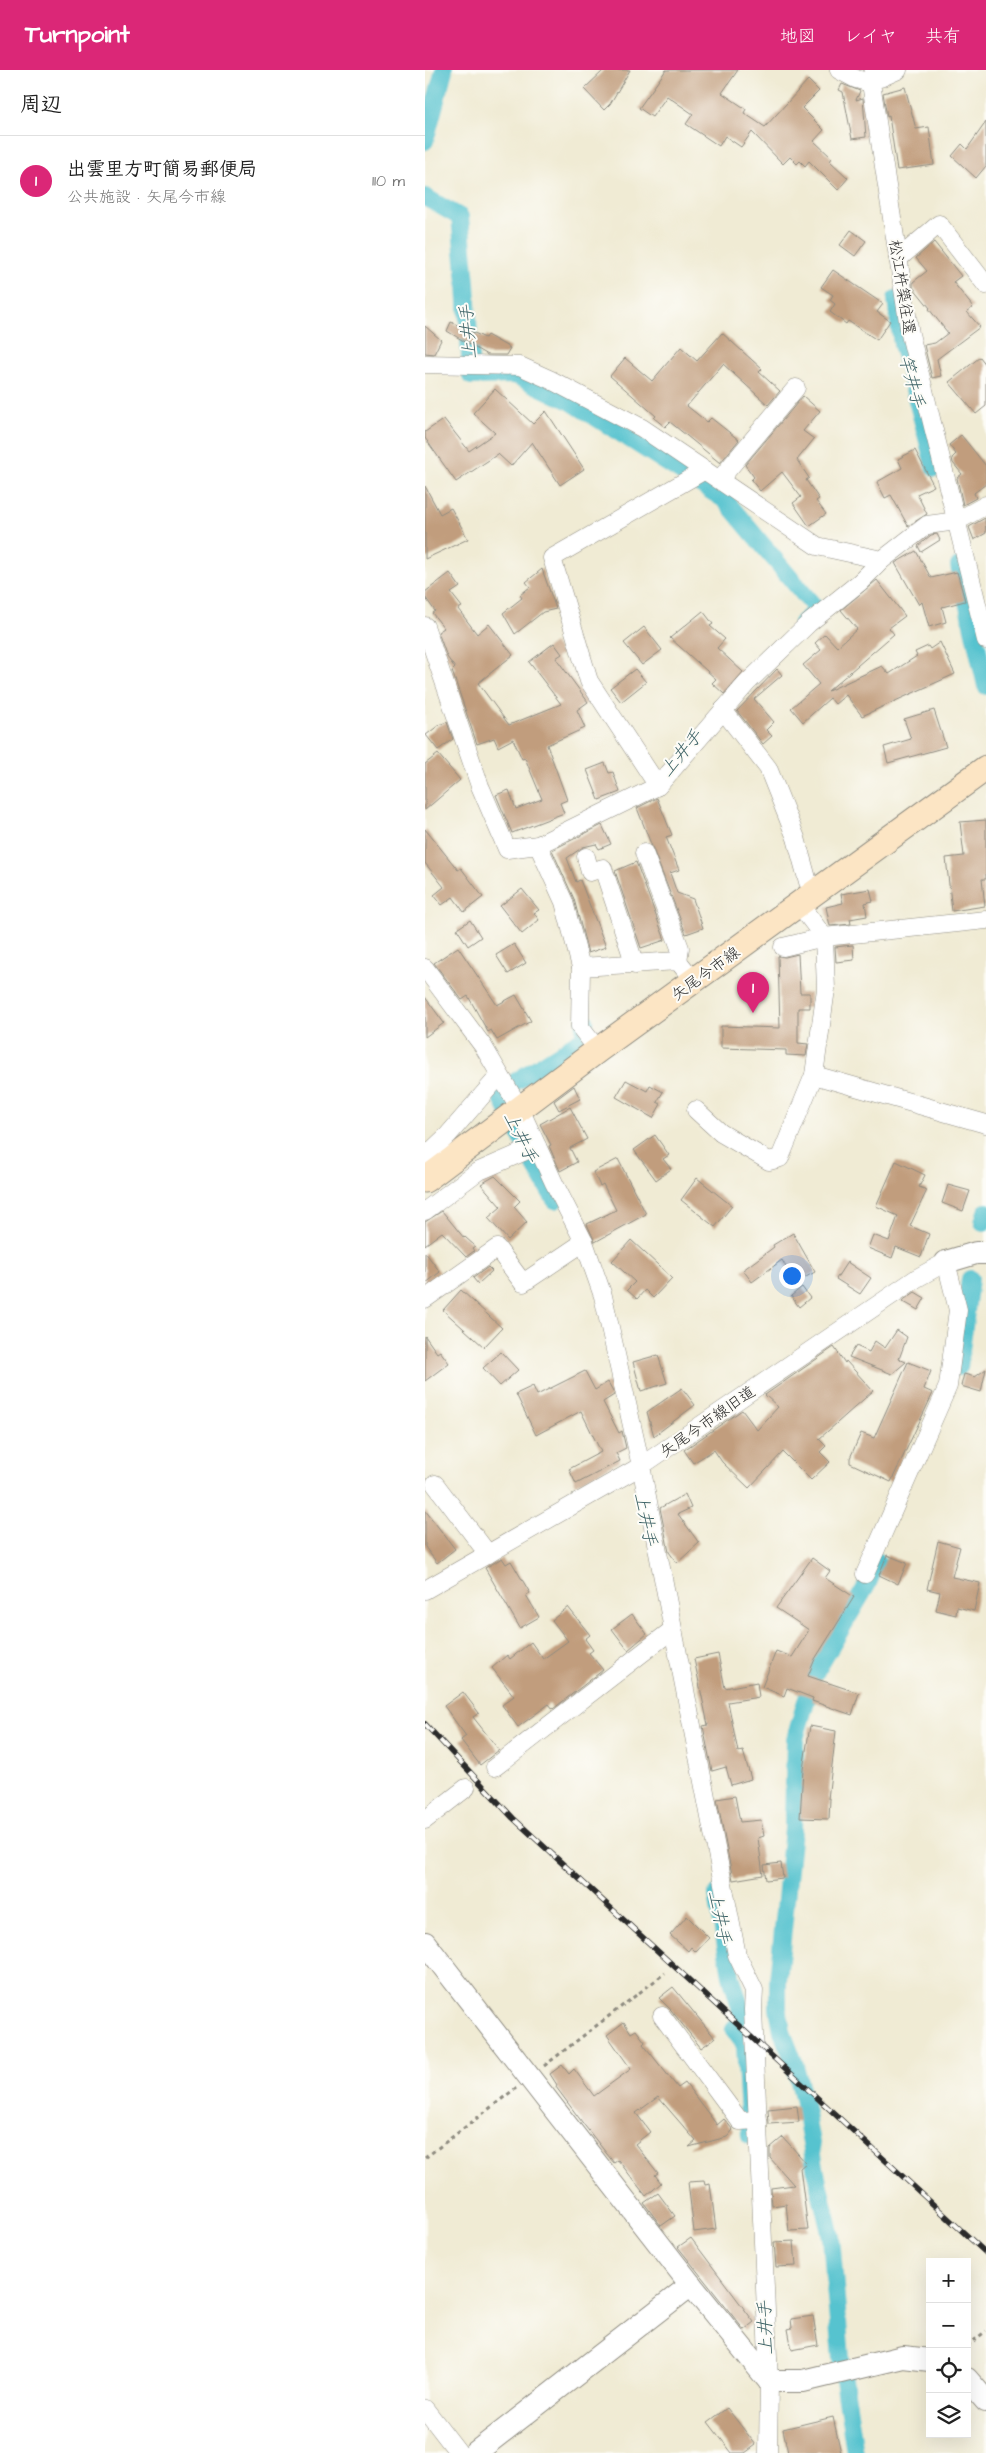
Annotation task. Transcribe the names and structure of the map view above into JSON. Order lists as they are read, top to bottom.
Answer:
{
  "streets": {
    "main road": ["矢尾今市線"],
    "street": ["松江杵築往還", "矢尾今市線旧道"]
  },
  "water": ["上井手", "竿井手"],
  "page": {
    "header": "Turnpoint",
    "nav": ["地図", "レイヤ", "共有"],
    "heading": "周辺",
    "list": [
      {
        "mark": "1",
        "name": "出雲里方町簡易郵便局",
        "note": "公共施設 · 矢尾今市線",
        "value": "110 m"
      }
    ],
    "pins": "1",
    "map_buttons": ["+", "−"]
  }
}
